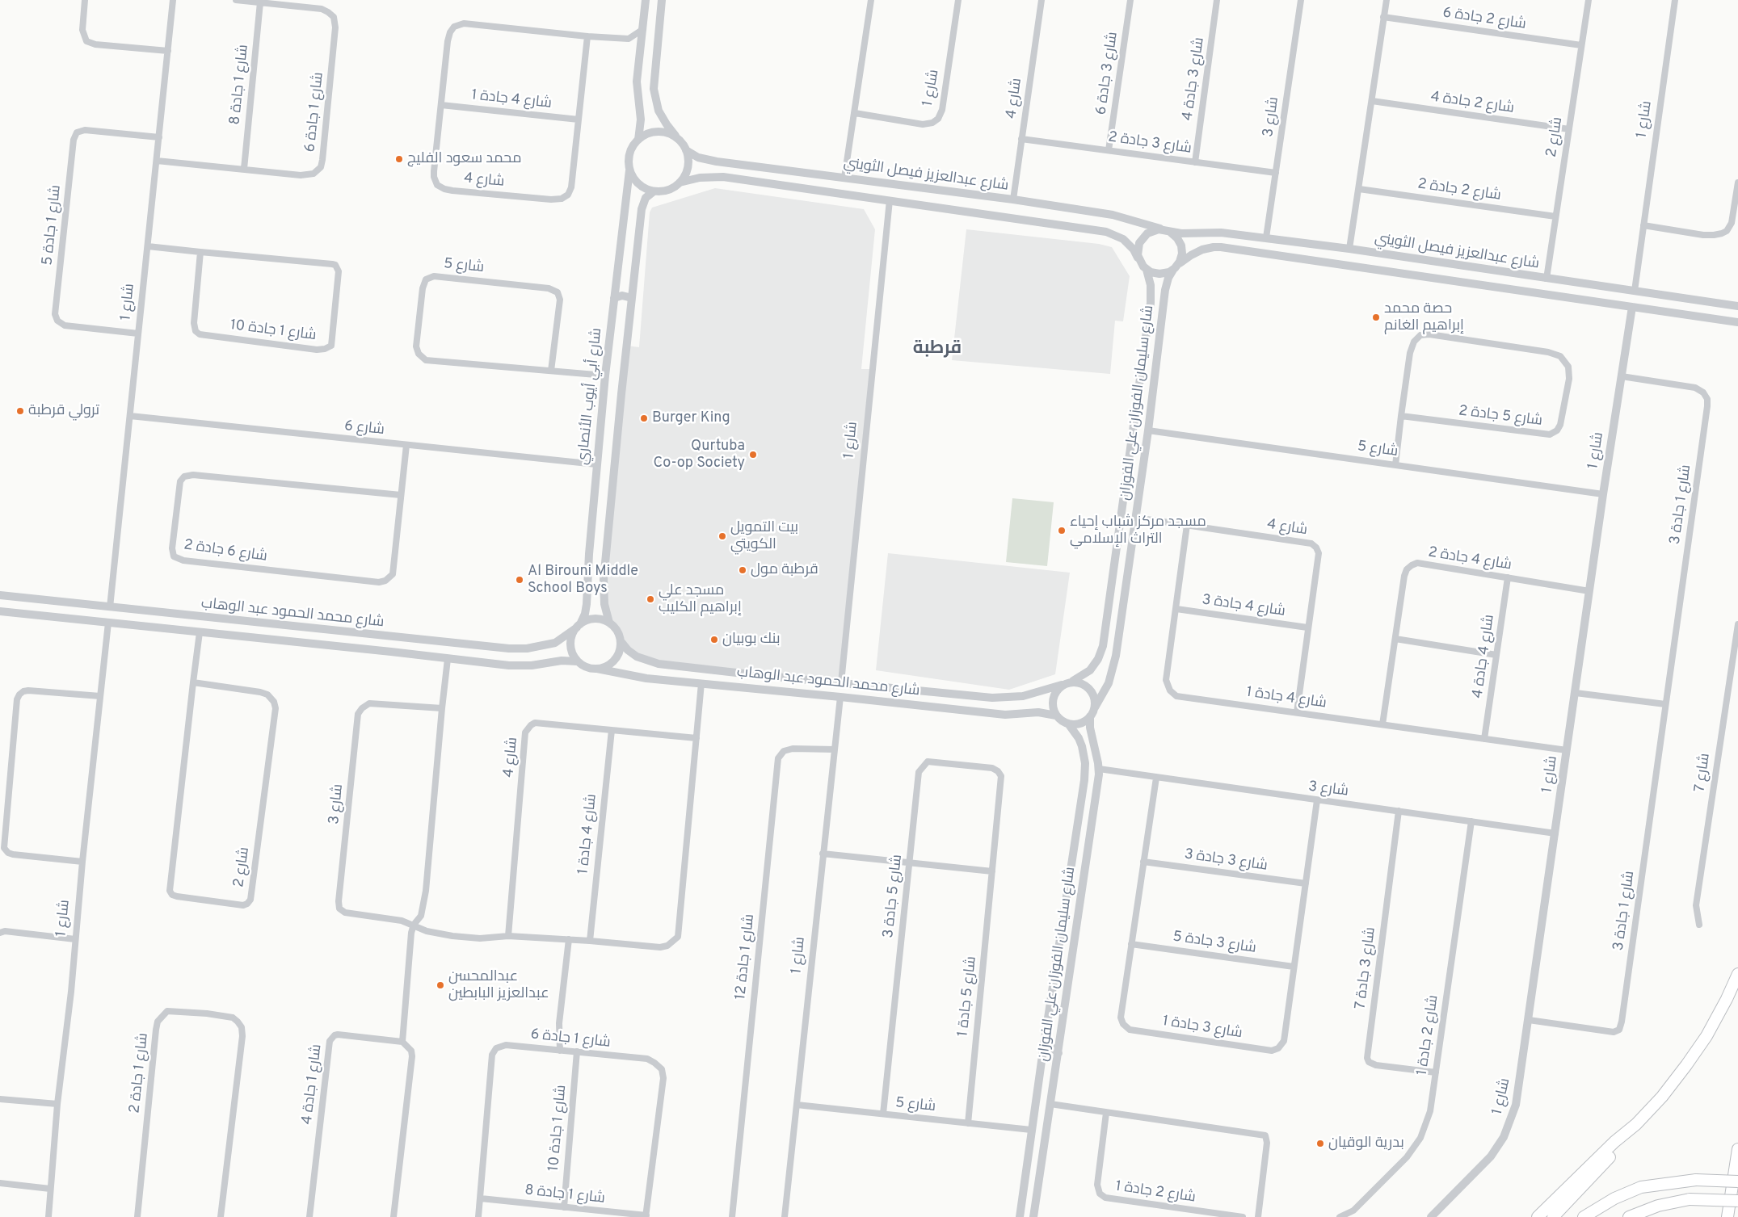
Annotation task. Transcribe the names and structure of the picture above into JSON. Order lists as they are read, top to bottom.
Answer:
{
  "streets": {
    "street": [
      "شارع 2 جادة 6",
      "شارع 3 جادة 6",
      "شارع 3 جادة 4",
      "شارع 1 جادة 8",
      "شارع 1",
      "شارع 4",
      "شارع 4 جادة 1",
      "شارع 2 جادة 4",
      "شارع 1 جادة 6",
      "شارع 3",
      "شارع 2",
      "شارع 3 جادة 2",
      "شارع عبدالعزيز فيصل الثويني",
      "شارع 2 جادة 2",
      "شارع 1 جادة 5",
      "شارع 5",
      "شارع 1 جادة 10",
      "شارع أبي أيوب الأنصاري",
      "شارع سليمان الفوزان علي الفوزان",
      "شارع 5 جادة 2",
      "شارع 6",
      "شارع 1 جادة 3",
      "شارع 6 جادة 2",
      "شارع 4 جادة 2",
      "شارع 4 جادة 3",
      "شارع محمد الحمود عبد الوهاب",
      "شارع 4 جادة 4",
      "شارع 7",
      "شارع 3 جادة 3",
      "شارع 5 جادة 3",
      "شارع 3 جادة 5",
      "شارع 1 جادة 12",
      "شارع 3 جادة 7",
      "شارع 5 جادة 1",
      "شارع 3 جادة 1",
      "شارع 2 جادة 1",
      "شارع 1 جادة 2",
      "شارع 1 جادة 4"
    ]
  },
  "crossings": [
    ["شارع 2 جادة 6", "شارع 2"],
    ["شارع 3 جادة 6", "شارع 3 جادة 2"],
    ["شارع 3 جادة 4", "شارع 3 جادة 2"],
    ["شارع 1 جادة 8", "شارع 1 جادة 6"],
    ["شارع 1 جادة 8", "شارع 1 جادة 10"],
    ["شارع 1", "شارع 4 جادة 1"],
    ["شارع 1", "شارع 1 جادة 6"],
    ["شارع 1", "شارع 3"],
    ["شارع 1", "شارع عبدالعزيز فيصل الثويني"],
    ["شارع 1", "شارع 1 جادة 5"],
    ["شارع 1", "شارع 5"],
    ["شارع 1", "شارع 1 جادة 10"],
    ["شارع 1", "شارع 6"],
    ["شارع 1", "شارع 1 جادة 3"],
    ["شارع 1", "شارع 4 جادة 2"],
    ["شارع 1", "شارع محمد الحمود عبد الوهاب"],
    ["شارع 1", "شارع 1 جادة 12"],
    ["شارع 4", "شارع 4 جادة 1"],
    ["شارع 4", "شارع 3 جادة 2"],
    ["شارع 4", "شارع عبدالعزيز فيصل الثويني"],
    ["شارع 4", "شارع سليمان الفوزان علي الفوزان"],
    ["شارع 4", "شارع 4 جادة 3"],
    ["شارع 4 جادة 1", "شارع 4 جادة 2"],
    ["شارع 4 جادة 1", "شارع 4 جادة 3"],
    ["شارع 4 جادة 1", "شارع 4 جادة 4"],
    ["شارع 2 جادة 4", "شارع 2"],
    ["شارع 1 جادة 6", "شارع 1 جادة 10"],
    ["شارع 3", "شارع 3 جادة 2"],
    ["شارع 3", "شارع عبدالعزيز فيصل الثويني"],
    ["شارع 3", "شارع سليمان الفوزان علي الفوزان"],
    ["شارع 3", "شارع 3 جادة 7"],
    ["شارع 3", "شارع 3 جادة 1"],
    ["شارع 3", "شارع 2 جادة 1"],
    ["شارع 2", "شارع عبدالعزيز فيصل الثويني"],
    ["شارع 2", "شارع 2 جادة 2"],
    ["شارع 2", "شارع محمد الحمود عبد الوهاب"],
    ["شارع عبدالعزيز فيصل الثويني", "شارع أبي أيوب الأنصاري"],
    ["شارع عبدالعزيز فيصل الثويني", "شارع سليمان الفوزان علي الفوزان"],
    ["شارع 5", "شارع أبي أيوب الأنصاري"],
    ["شارع 5", "شارع سليمان الفوزان علي الفوزان"],
    ["شارع 5", "شارع 5 جادة 2"],
    ["شارع 5", "شارع 5 جادة 3"],
    ["شارع 5", "شارع 5 جادة 1"],
    ["شارع أبي أيوب الأنصاري", "شارع 6"],
    ["شارع أبي أيوب الأنصاري", "شارع محمد الحمود عبد الوهاب"],
    ["شارع سليمان الفوزان علي الفوزان", "شارع محمد الحمود عبد الوهاب"],
    ["شارع 6", "شارع 6 جادة 2"],
    ["شارع 4 جادة 2", "شارع 4 جادة 4"],
    ["شارع 3 جادة 3", "شارع 3 جادة 1"],
    ["شارع 5 جادة 3", "شارع 5 جادة 1"],
    ["شارع 3 جادة 5", "شارع 3 جادة 1"],
    ["شارع 3 جادة 7", "شارع 2 جادة 1"]
  ],
  "districts": ["قرطبة"],
  "places": [
    "محمد سعود الفليج",
    "حصة محمد إبراهيم الغانم",
    "ترولي قرطبة",
    "Burger King",
    "Qurtuba Co-op Society",
    "مسجد مركز شباب إحياء التراث الإسلامي",
    "بيت التمويل الكويتي",
    "قرطبة مول",
    "Al Birouni Middle School Boys",
    "مسجد علي إبراهيم الكليب",
    "بنك بوبيان",
    "عبدالمحسن عبدالعزيز البابطين",
    "بدرية الوقيان"
  ]
}
